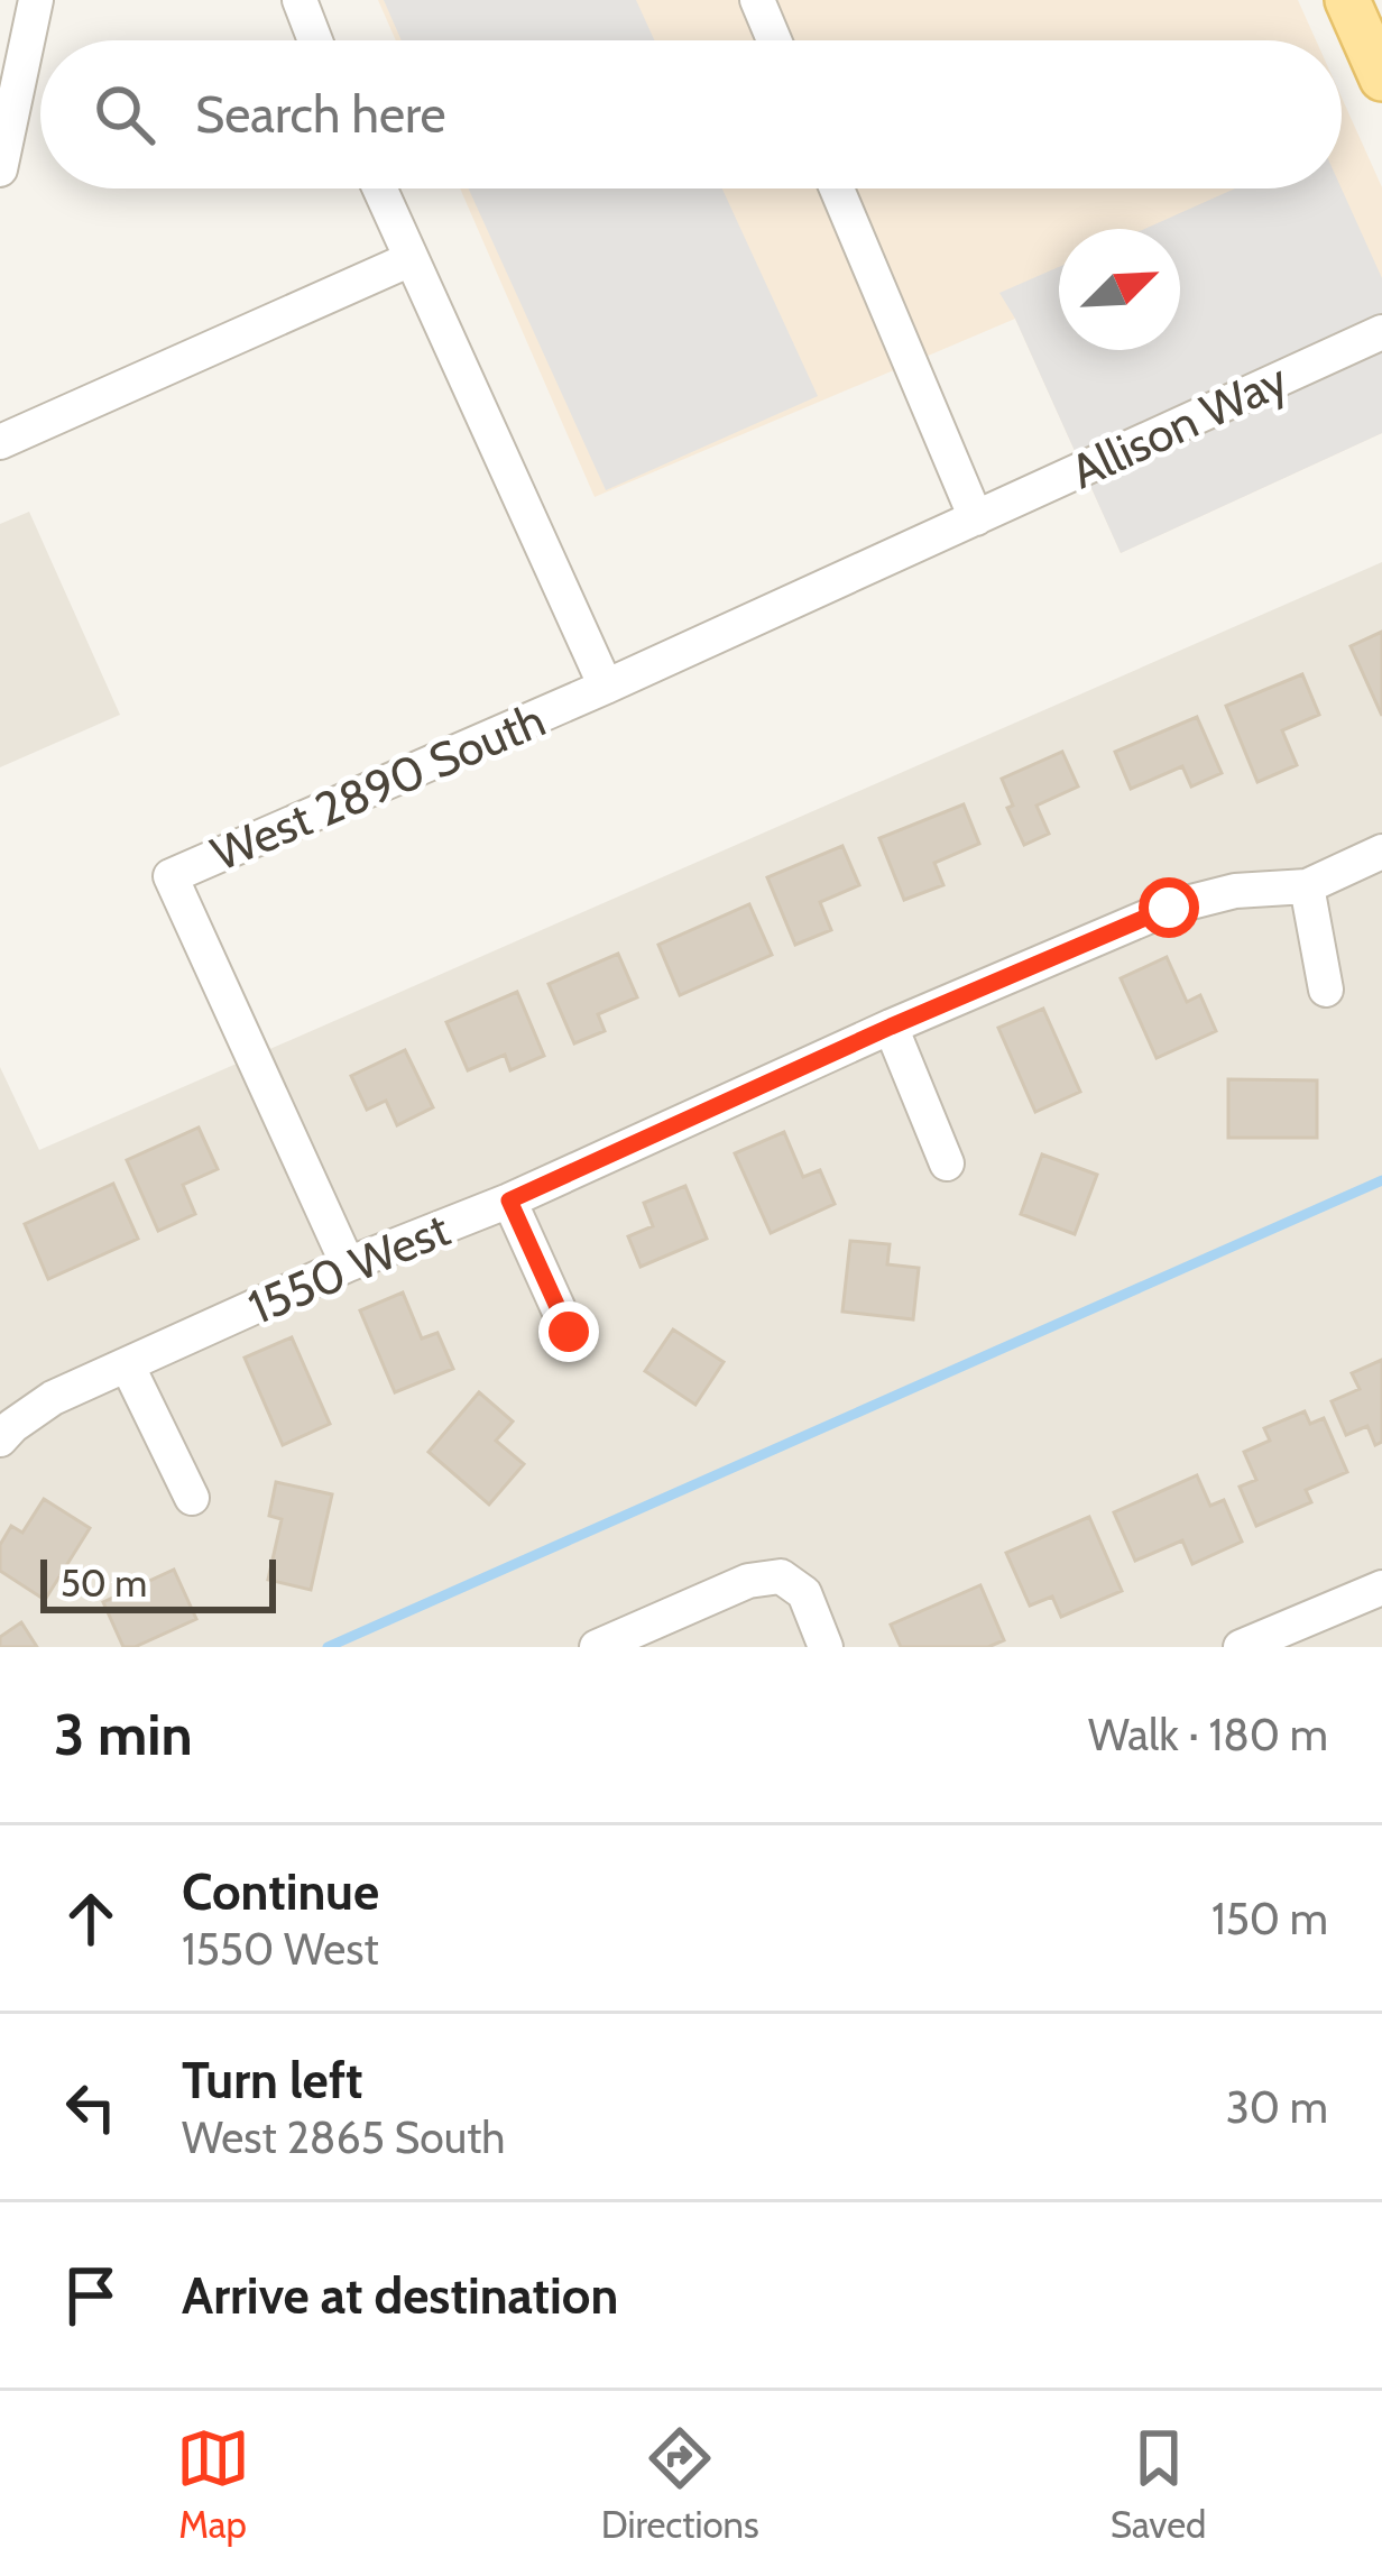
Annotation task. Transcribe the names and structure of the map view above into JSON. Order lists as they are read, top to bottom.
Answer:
{
  "streets": {
    "street": ["Allison Way", "West 2890 South", "1550 West"]
  },
  "crossings": [
    ["Allison Way", "West 2890 South"],
    ["West 2890 South", "1550 West"]
  ],
  "scale_bar": "50 m",
  "north": "top right",
  "page": {
    "search": "Search here",
    "scale": "50 m",
    "heading": ["3 min", "Walk · 180 m"],
    "list": [
      ["Continue", "1550 West", "150 m"],
      ["Turn left", "West 2865 South", "30 m"],
      "Arrive at destination"
    ],
    "nav": ["Map", "Directions", "Saved"]
  }
}
